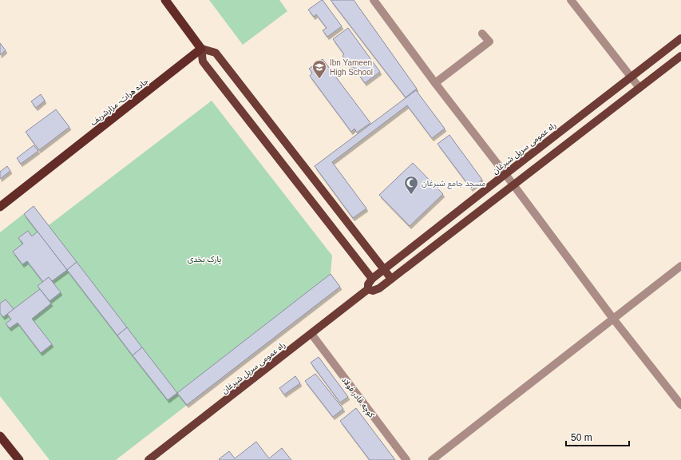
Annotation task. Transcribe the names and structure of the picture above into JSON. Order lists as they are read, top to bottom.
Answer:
{
  "streets": {
    "highway": ["جاده هرات- مزارشریف"],
    "main road": ["راه عمومی سرپل شبرغان"],
    "street": ["کوچه قادر فولاد"]
  },
  "crossings": [
    ["راه عمومی سرپل شبرغان", "کوچه قادر فولاد"]
  ],
  "parks": ["پارک بخدی"],
  "places": {
    "school or university": ["Ibn Yameen High School"],
    "mosque": ["مسجد جامع شبرغان"]
  },
  "scale_bar": "50 m"
}
